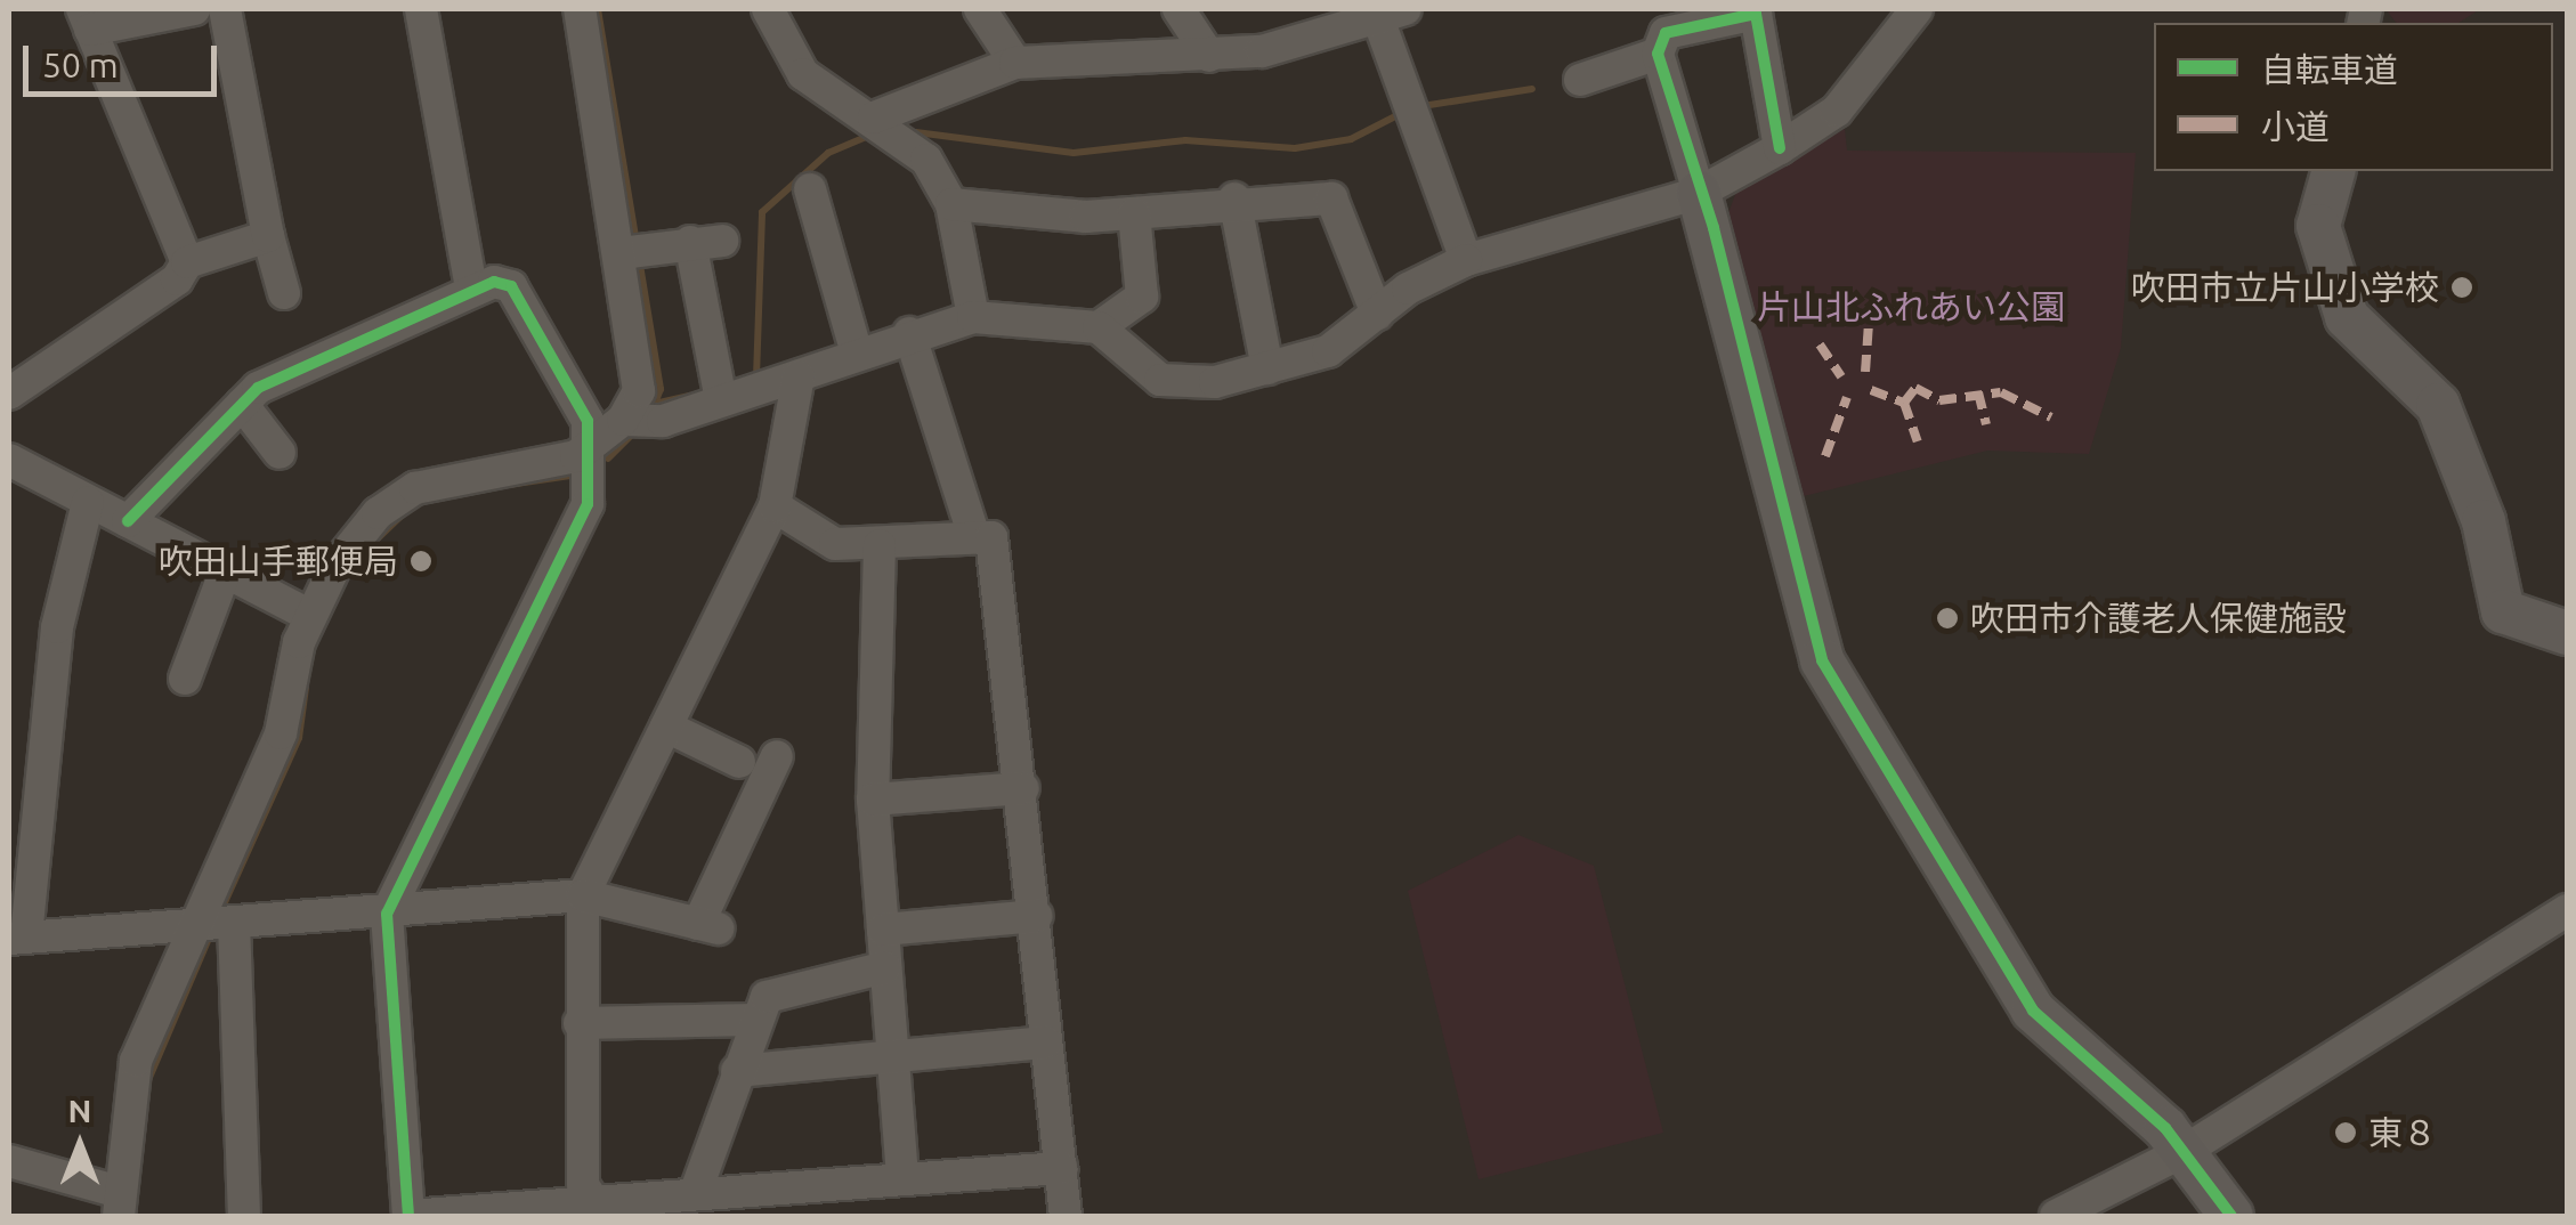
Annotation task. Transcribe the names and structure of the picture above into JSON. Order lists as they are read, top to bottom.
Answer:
{
  "parks": ["片山北ふれあい公園"],
  "places": [
    "吹田市立片山小学校",
    "吹田山手郵便局",
    "吹田市介護老人保健施設",
    "東８"
  ],
  "legend": ["自転車道", "小道"],
  "scale_bar": "50 m",
  "north": "top"
}
